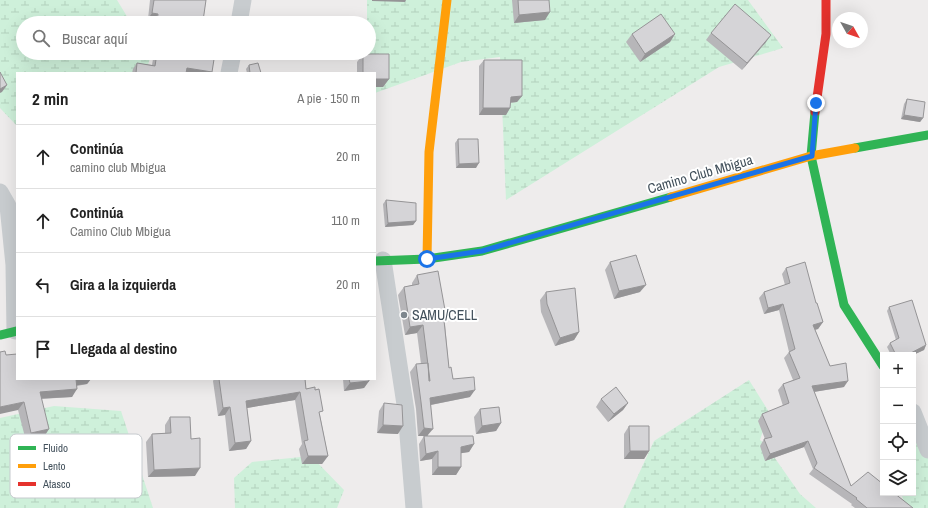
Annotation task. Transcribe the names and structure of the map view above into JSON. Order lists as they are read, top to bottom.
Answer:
{
  "streets": {
    "street": ["Camino Club Mbigua"]
  },
  "places": ["SAMU/CELL"],
  "legend": ["Fluido", "Lento", "Atasco"],
  "north": "bottom right",
  "page": {
    "search": "Buscar aquí",
    "heading": ["2 min", "A pie · 150 m"],
    "list": [
      ["Continúa", "camino club Mbigua", "20 m"],
      ["Continúa", "Camino Club Mbigua", "110 m"],
      ["Gira a la izquierda", "20 m"],
      "Llegada al destino"
    ],
    "map_buttons": ["+", "−"]
  }
}
